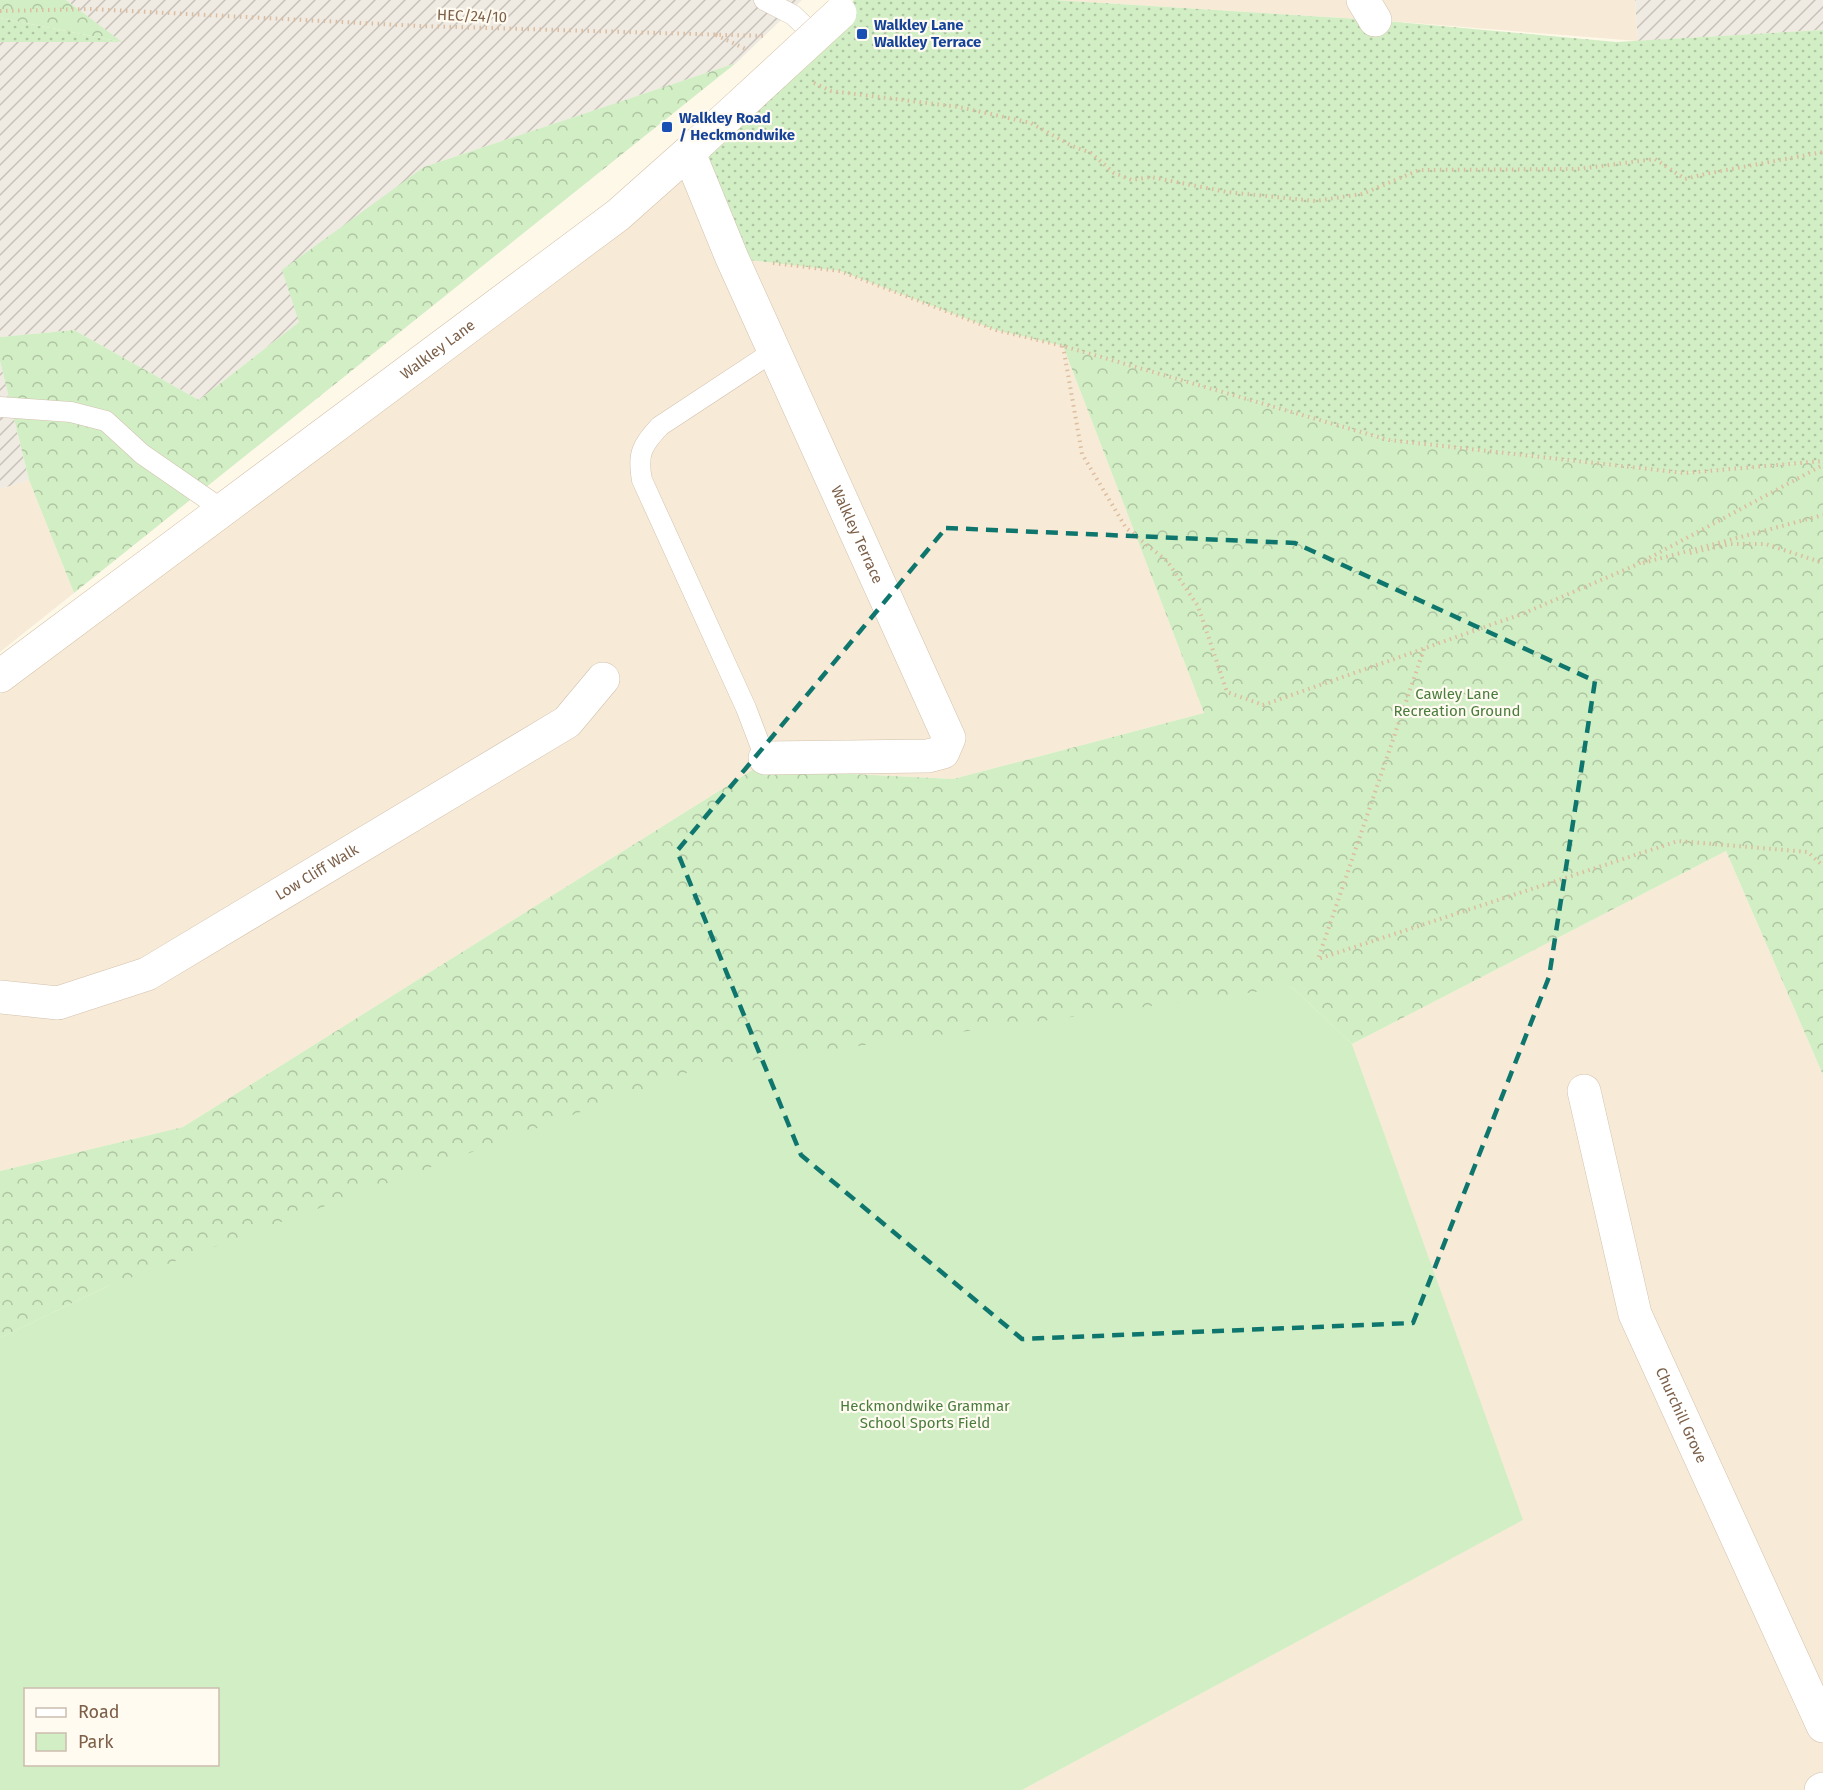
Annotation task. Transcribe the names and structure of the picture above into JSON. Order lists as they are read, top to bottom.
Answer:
{
  "streets": {
    "street": [
      "Walkley Lane",
      "Walkley Terrace",
      "Low Cliff Walk",
      "Churchill Grove"
    ],
    "path": ["HEC/24/10"]
  },
  "crossings": [
    ["HEC/24/10", "Walkley Lane"],
    ["Walkley Lane", "Walkley Terrace"]
  ],
  "parks": ["Cawley Lane Recreation Ground", "Heckmondwike Grammar School Sports Field"],
  "places": {
    "transit": ["Walkley Lane Walkley Terrace", "Walkley Road / Heckmondwike"]
  },
  "legend": ["Road", "Park"]
}
